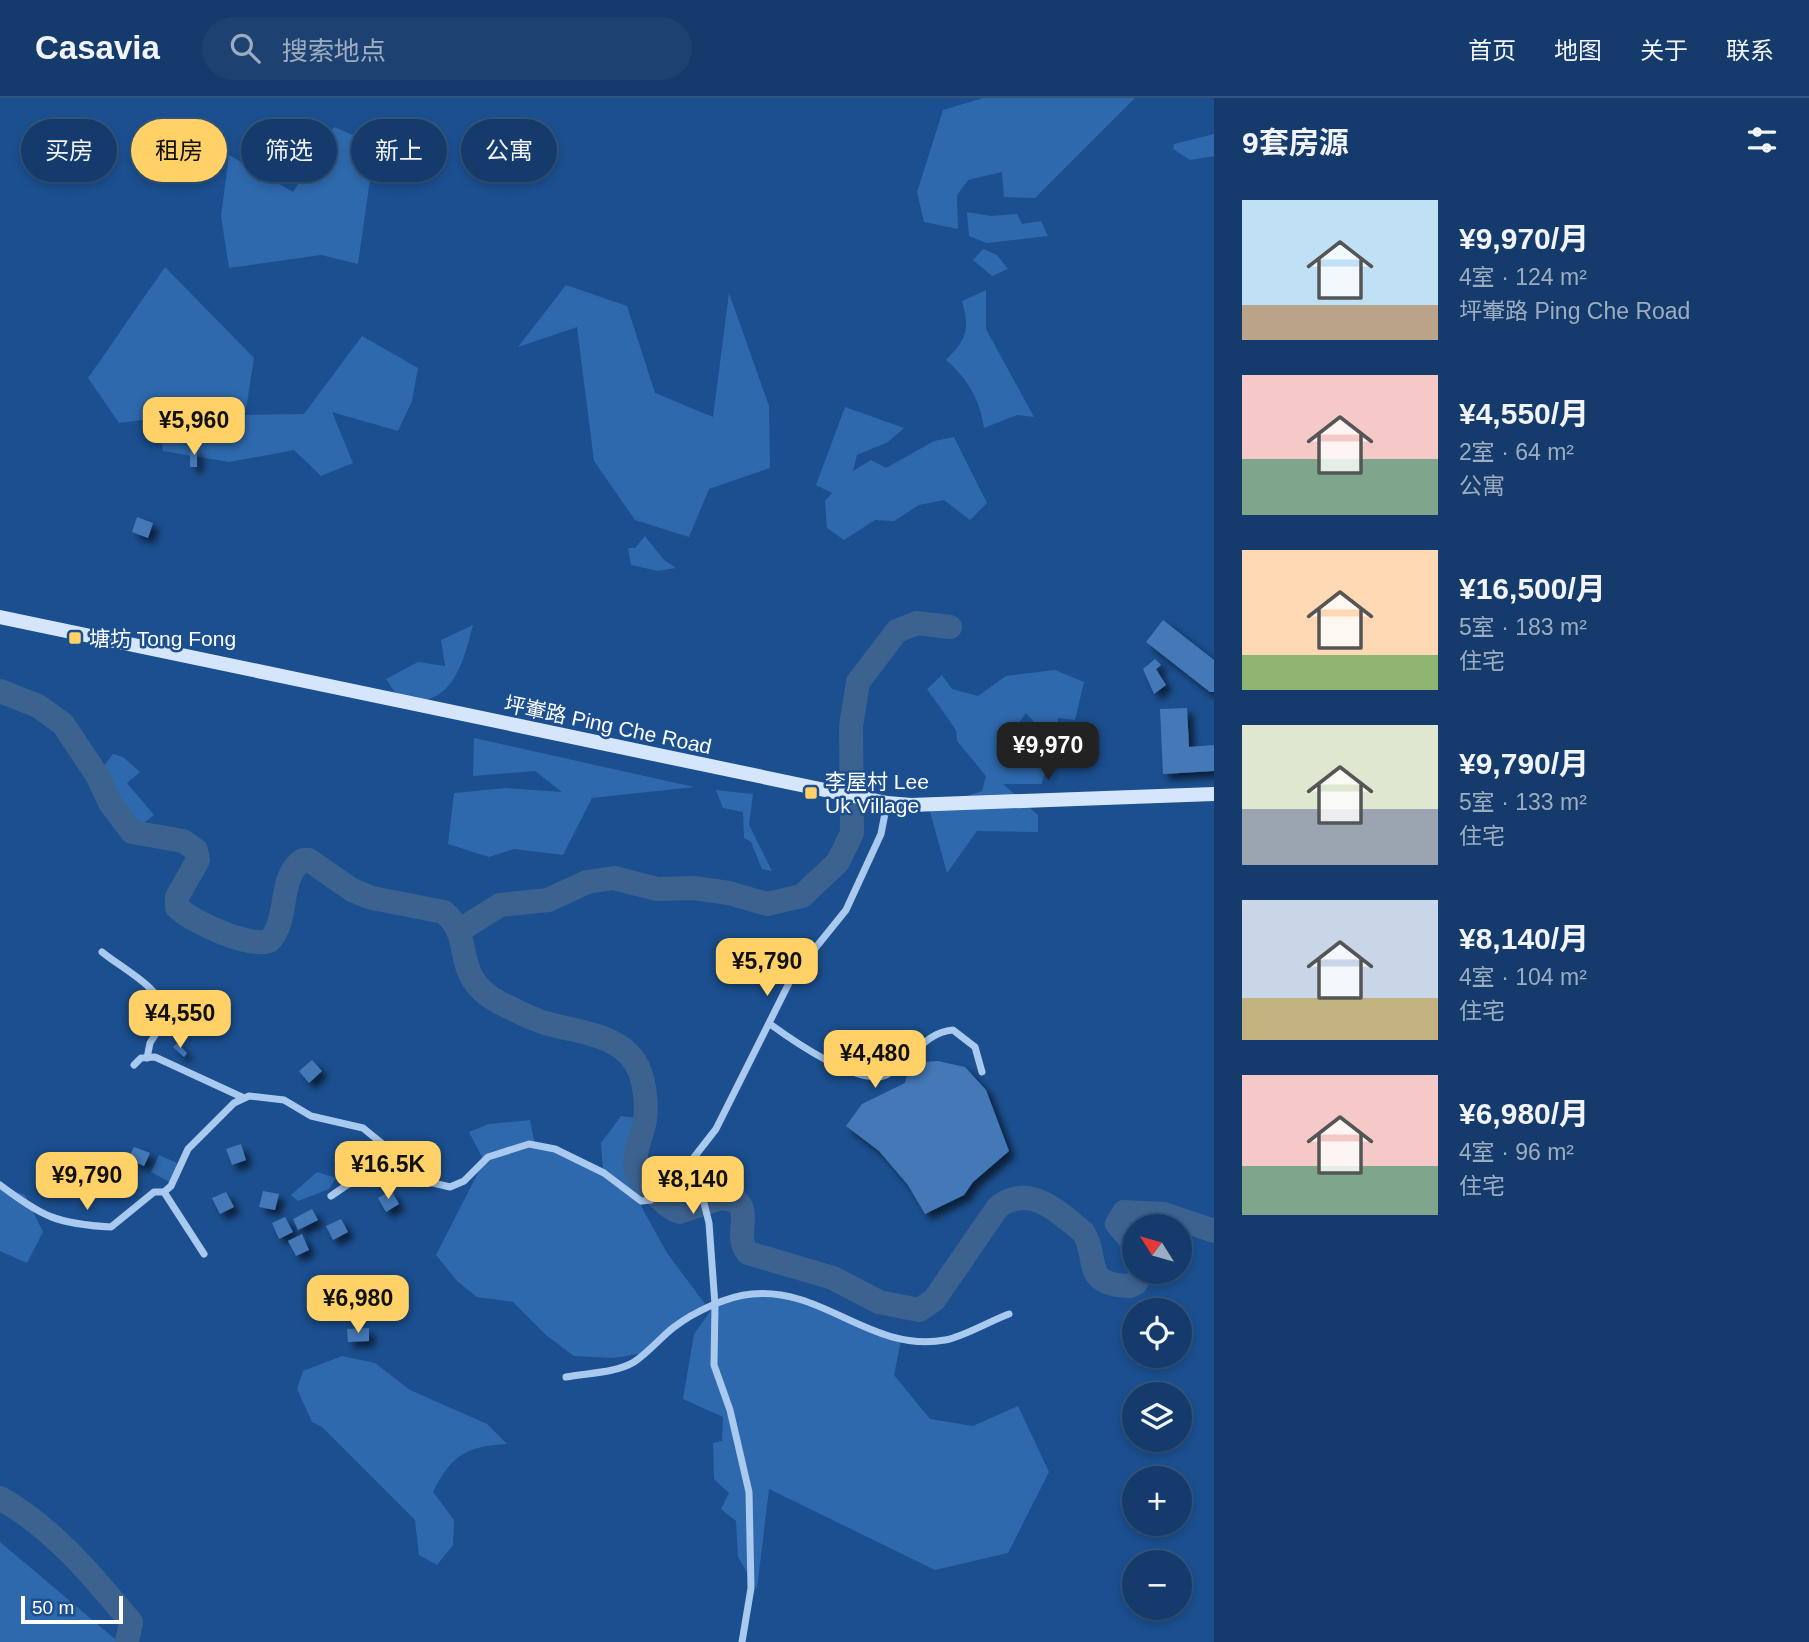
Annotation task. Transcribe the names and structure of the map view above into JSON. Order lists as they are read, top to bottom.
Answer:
{
  "streets": {
    "street": ["坪輋路 Ping Che Road"]
  },
  "places": {
    "transit": ["塘坊 Tong Fong", "李屋村 Lee Uk Village"]
  },
  "scale_bar": "50 m",
  "north": "top left",
  "page": {
    "header": "Casavia",
    "search": "搜索地点",
    "nav": [
      "首页",
      "地图",
      "关于",
      "联系"
    ],
    "heading": "9套房源",
    "chip": [
      "买房",
      "租房",
      "筛选",
      "新上",
      "公寓"
    ],
    "list": [
      {
        "name": "¥9,970/月",
        "note": "4室 · 124 m² · 坪輋路 Ping Che Road"
      },
      {
        "name": "¥4,550/月",
        "note": "2室 · 64 m² · 公寓"
      },
      {
        "name": "¥16,500/月",
        "note": "5室 · 183 m² · 住宅"
      },
      {
        "name": "¥9,790/月",
        "note": "5室 · 133 m² · 住宅"
      },
      {
        "name": "¥8,140/月",
        "note": "4室 · 104 m² · 住宅"
      },
      {
        "name": "¥6,980/月",
        "note": "4室 · 96 m² · 住宅"
      }
    ],
    "price": [
      "¥5,960",
      "¥9,970",
      "¥5,790",
      "¥4,550",
      "¥4,480",
      "¥16.5K",
      "¥9,790",
      "¥8,140",
      "¥6,980"
    ],
    "map_buttons": ["+", "−"],
    "scale": "50 m"
  }
}
